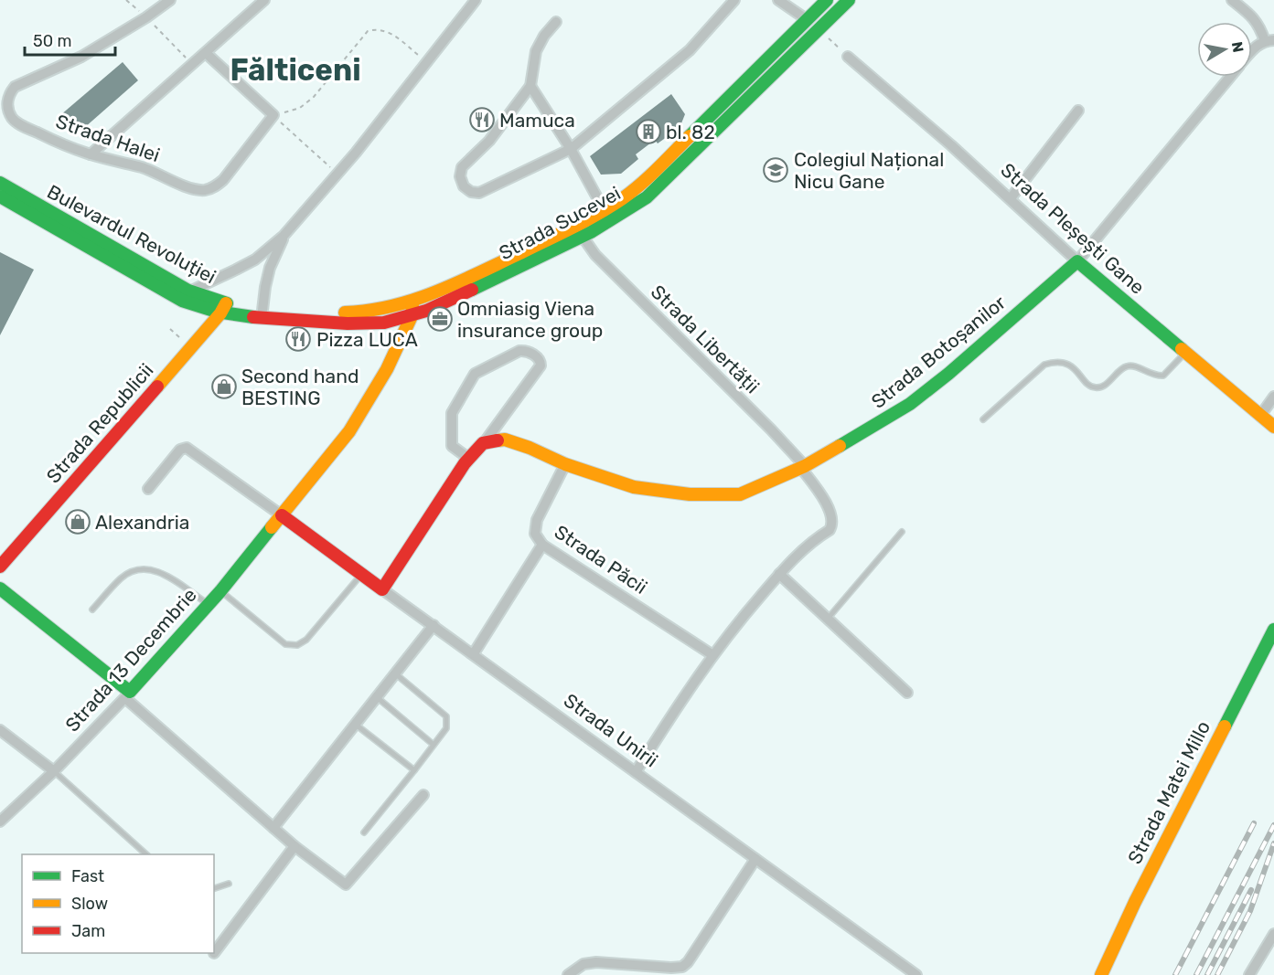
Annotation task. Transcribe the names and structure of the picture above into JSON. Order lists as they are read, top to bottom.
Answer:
{
  "streets": {
    "street": [
      "Strada Halei",
      "Strada Sucevei",
      "Strada Pleșești Gane",
      "Bulevardul Revoluției",
      "Strada Libertății",
      "Strada Botoșanilor",
      "Strada Republicii",
      "Strada Păcii",
      "Strada 13 Decembrie",
      "Strada Unirii",
      "Strada Matei Millo"
    ]
  },
  "crossings": [
    ["Strada Sucevei", "Bulevardul Revoluției"],
    ["Strada Sucevei", "Strada Libertății"],
    ["Strada Pleșești Gane", "Strada Botoșanilor"],
    ["Bulevardul Revoluției", "Strada Republicii"],
    ["Strada Libertății", "Strada Botoșanilor"],
    ["Strada Botoșanilor", "Strada Păcii"],
    ["Strada 13 Decembrie", "Strada Unirii"]
  ],
  "districts": ["Fălticeni"],
  "places": {
    "restaurant": ["Mamuca", "Pizza LUCA"],
    "building": ["bl. 82"],
    "school or university": ["Colegiul Național Nicu Gane"],
    "office": ["Omniasig Viena insurance group"],
    "shop": ["Second hand BESTING", "Alexandria"]
  },
  "legend": ["Fast", "Slow", "Jam"],
  "scale_bar": "50 m",
  "north": "right"
}
